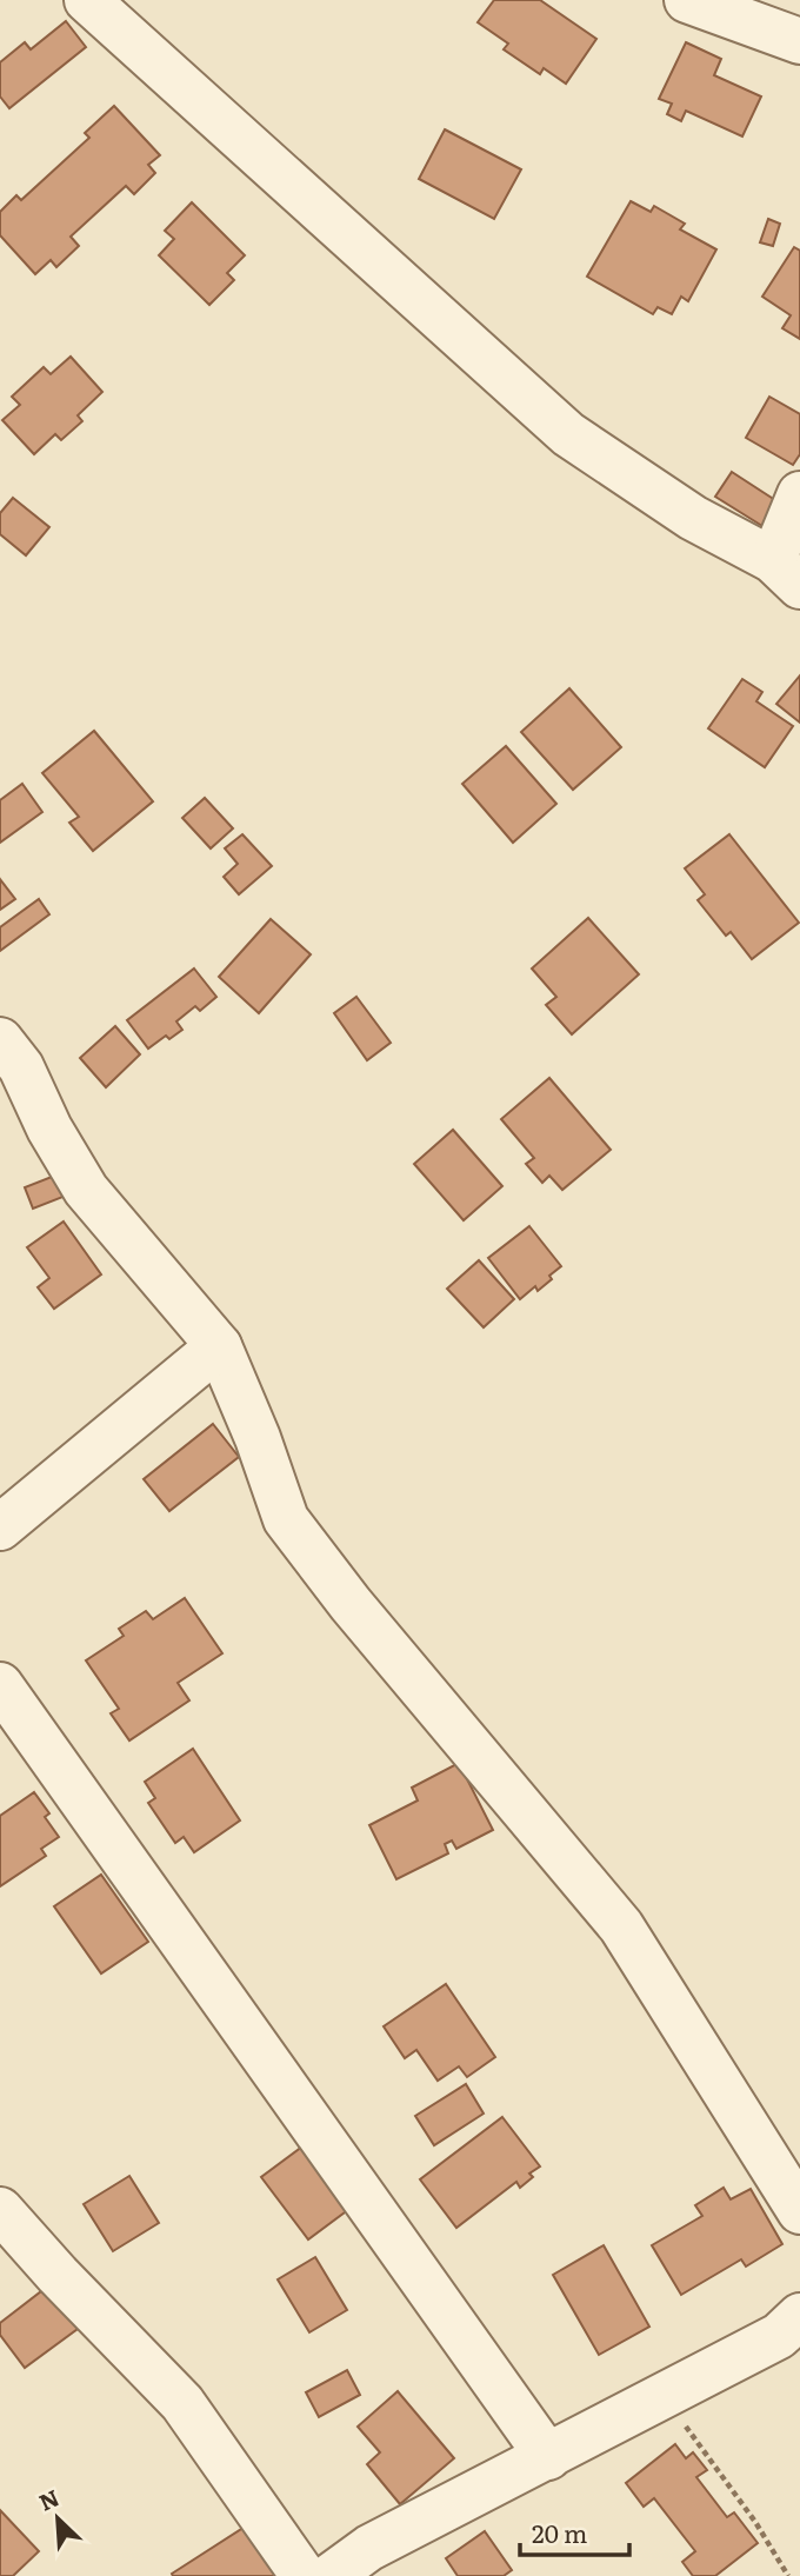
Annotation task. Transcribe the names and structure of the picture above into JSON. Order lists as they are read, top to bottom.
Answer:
{
  "scale_bar": "20 m",
  "north": "top left"
}
